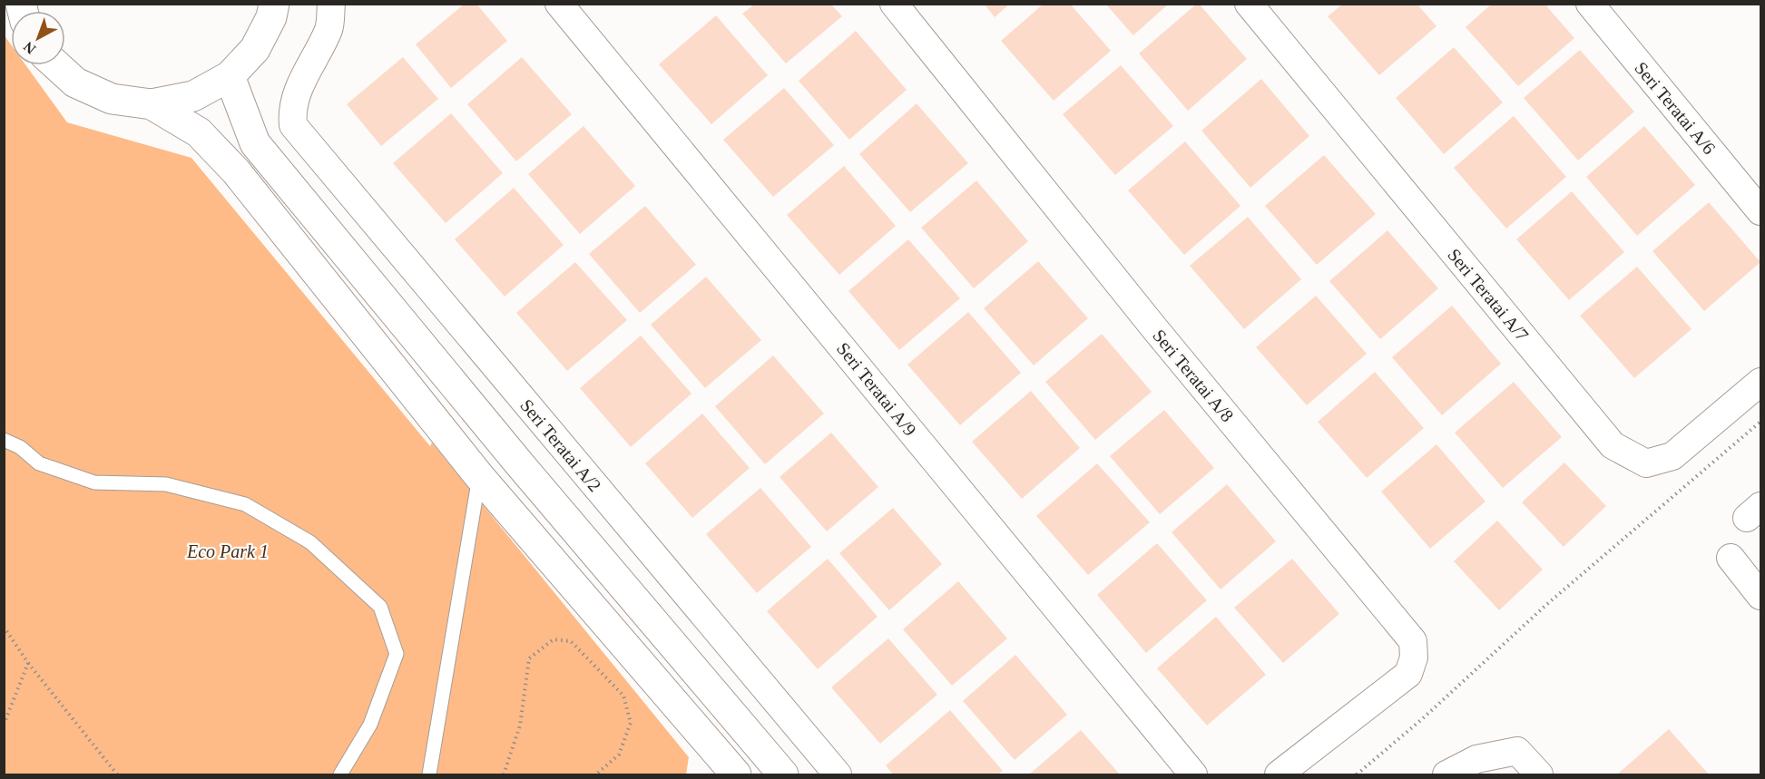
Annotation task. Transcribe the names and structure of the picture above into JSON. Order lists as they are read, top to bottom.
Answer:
{
  "streets": {
    "street": [
      "Seri Teratai A/6",
      "Seri Teratai A/7",
      "Seri Teratai A/8",
      "Seri Teratai A/9",
      "Seri Teratai A/2"
    ]
  },
  "parks": ["Eco Park 1"],
  "north": "bottom left"
}
